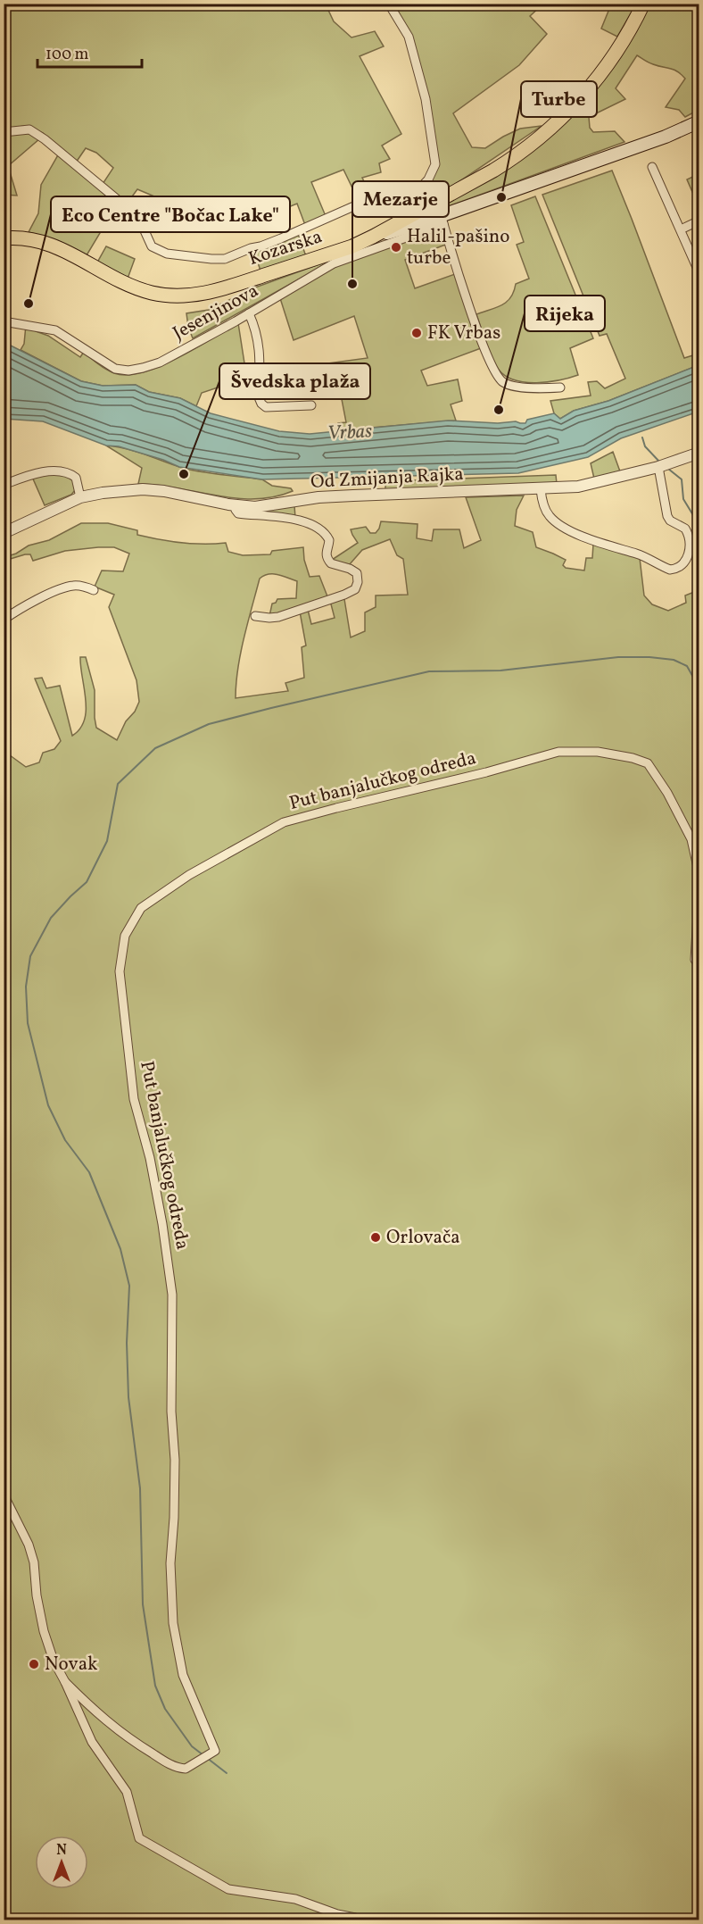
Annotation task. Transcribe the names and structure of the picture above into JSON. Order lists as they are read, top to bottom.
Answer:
{
  "streets": {
    "main road": ["Kozarska"],
    "street": ["Jesenjinova", "Od Zmijanja Rajka", "Put banjalučkog odreda"]
  },
  "crossings": [
    ["Kozarska", "Jesenjinova"]
  ],
  "water": ["Vrbas"],
  "places": [
    "Turbe",
    "Halil-pašino turbe",
    "Mezarje",
    "Eco Centre \"Bočac Lake\"",
    "FK Vrbas",
    "Rijeka",
    "Švedska plaža",
    "Orlovača",
    "Novak"
  ],
  "scale_bar": "100 m",
  "north": "top"
}
